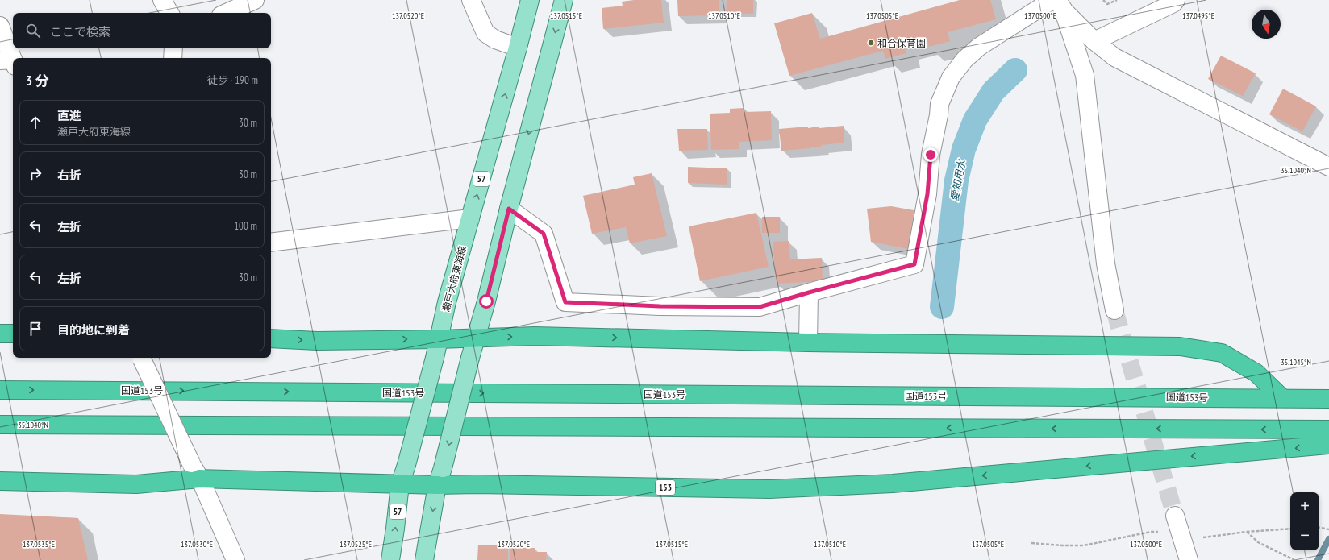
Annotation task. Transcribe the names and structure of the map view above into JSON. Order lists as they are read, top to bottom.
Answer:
{
  "streets": {
    "highway": ["国道153号", "153"],
    "main road": ["57", "瀬戸大府東海線"]
  },
  "crossings": [
    ["瀬戸大府東海線", "153"]
  ],
  "water": ["愛知用水"],
  "places": ["和合保育園"],
  "north": "bottom",
  "page": {
    "search": "ここで検索",
    "heading": ["3 分", "徒歩 · 190 m"],
    "list": [
      ["直進", "瀬戸大府東海線", "30 m"],
      ["右折", "30 m"],
      ["左折", "100 m"],
      ["左折", "30 m"],
      "目的地に到着"
    ],
    "map_buttons": ["+", "−"]
  },
  "coordinates": [
    "137.0520°E",
    "137.0515°E",
    "137.0510°E",
    "137.0505°E",
    "137.0500°E",
    "137.0495°E",
    "35.1040°N",
    "35.1045°N",
    "137.0535°E",
    "137.0530°E",
    "137.0525°E"
  ]
}
